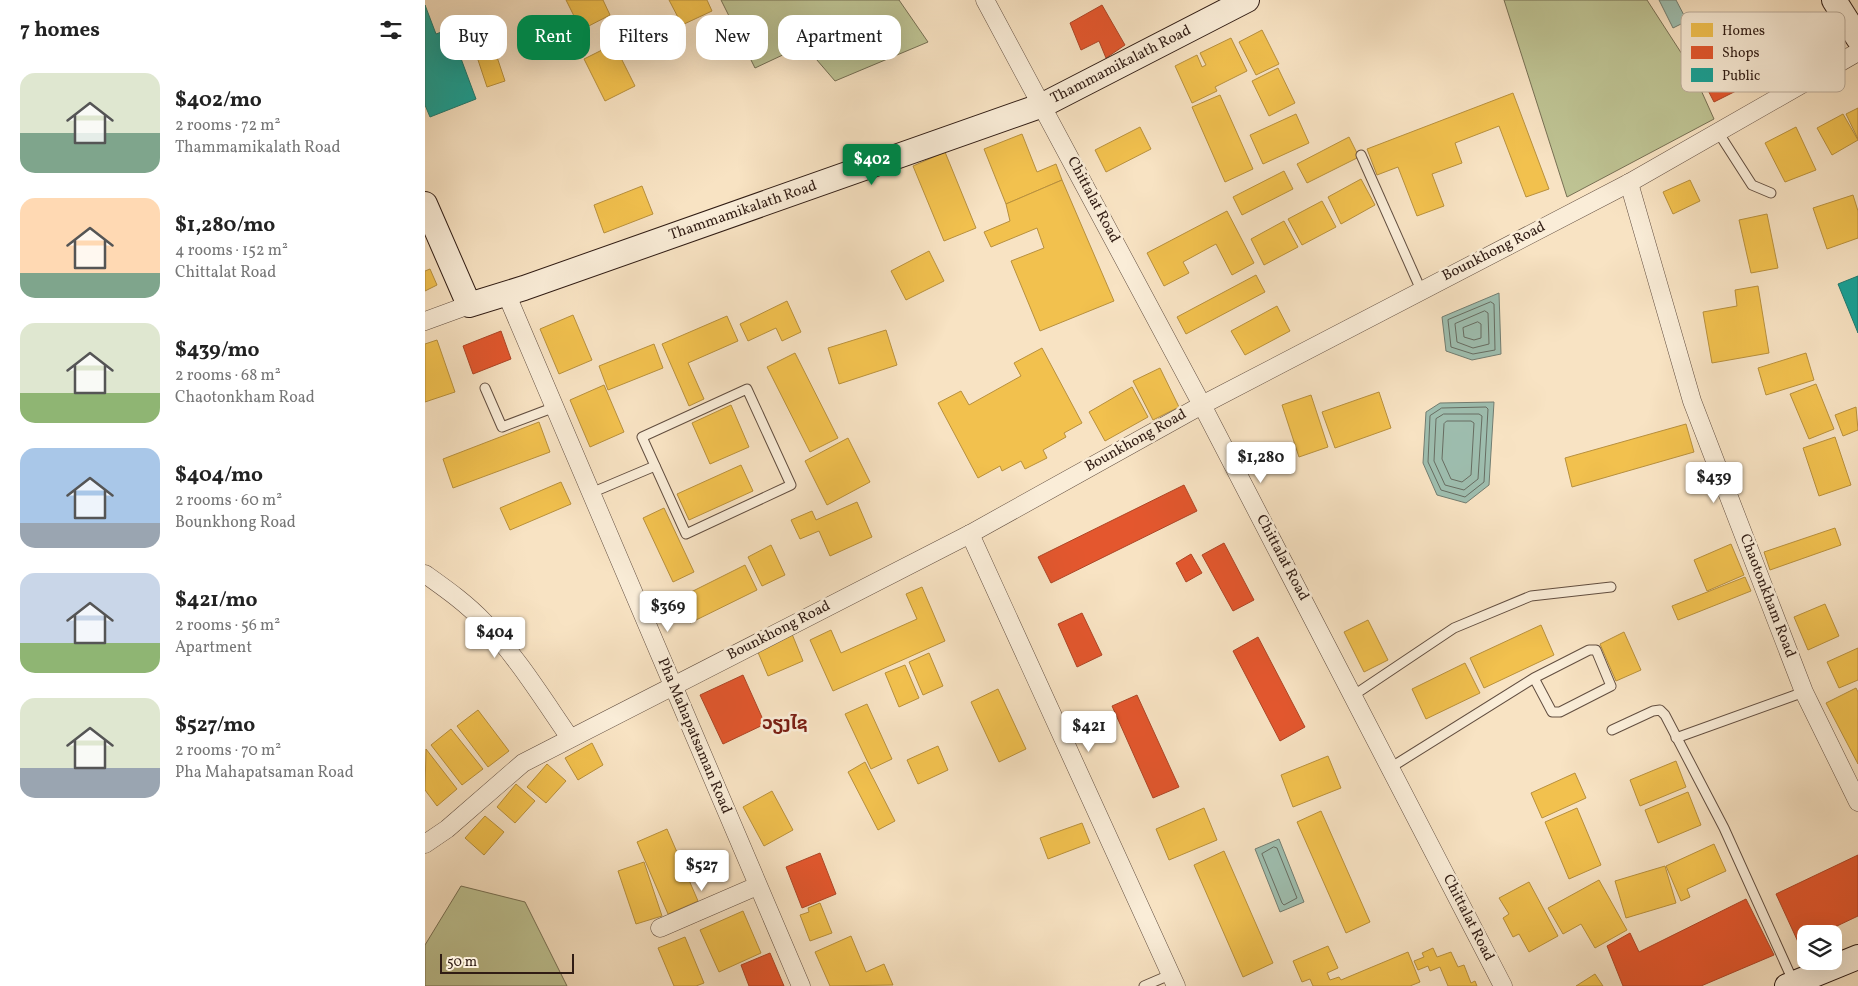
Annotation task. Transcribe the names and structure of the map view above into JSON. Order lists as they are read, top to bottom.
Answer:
{
  "streets": {
    "street": [
      "Thammamikalath Road",
      "Chittalat Road",
      "Bounkhong Road",
      "Chaotonkham Road",
      "Pha Mahapatsaman Road"
    ]
  },
  "crossings": [
    ["Thammamikalath Road", "Chittalat Road"],
    ["Thammamikalath Road", "Pha Mahapatsaman Road"],
    ["Chittalat Road", "Bounkhong Road"],
    ["Bounkhong Road", "Chaotonkham Road"],
    ["Bounkhong Road", "Pha Mahapatsaman Road"]
  ],
  "districts": ["ວຽງໄຊ"],
  "legend": ["Homes", "Shops", "Public"],
  "scale_bar": "50 m",
  "page": {
    "heading": "7 homes",
    "chip": [
      "Buy",
      "Rent",
      "Filters",
      "New",
      "Apartment"
    ],
    "list": [
      {
        "name": "$402/mo",
        "note": "2 rooms · 72 m² · Thammamikalath Road"
      },
      {
        "name": "$1,280/mo",
        "note": "4 rooms · 152 m² · Chittalat Road"
      },
      {
        "name": "$439/mo",
        "note": "2 rooms · 68 m² · Chaotonkham Road"
      },
      {
        "name": "$404/mo",
        "note": "2 rooms · 60 m² · Bounkhong Road"
      },
      {
        "name": "$421/mo",
        "note": "2 rooms · 56 m² · Apartment"
      },
      {
        "name": "$527/mo",
        "note": "2 rooms · 70 m² · Pha Mahapatsaman Road"
      }
    ],
    "price": [
      "$402",
      "$1,280",
      "$439",
      "$369",
      "$404",
      "$421",
      "$527"
    ],
    "scale": "50 m"
  }
}
